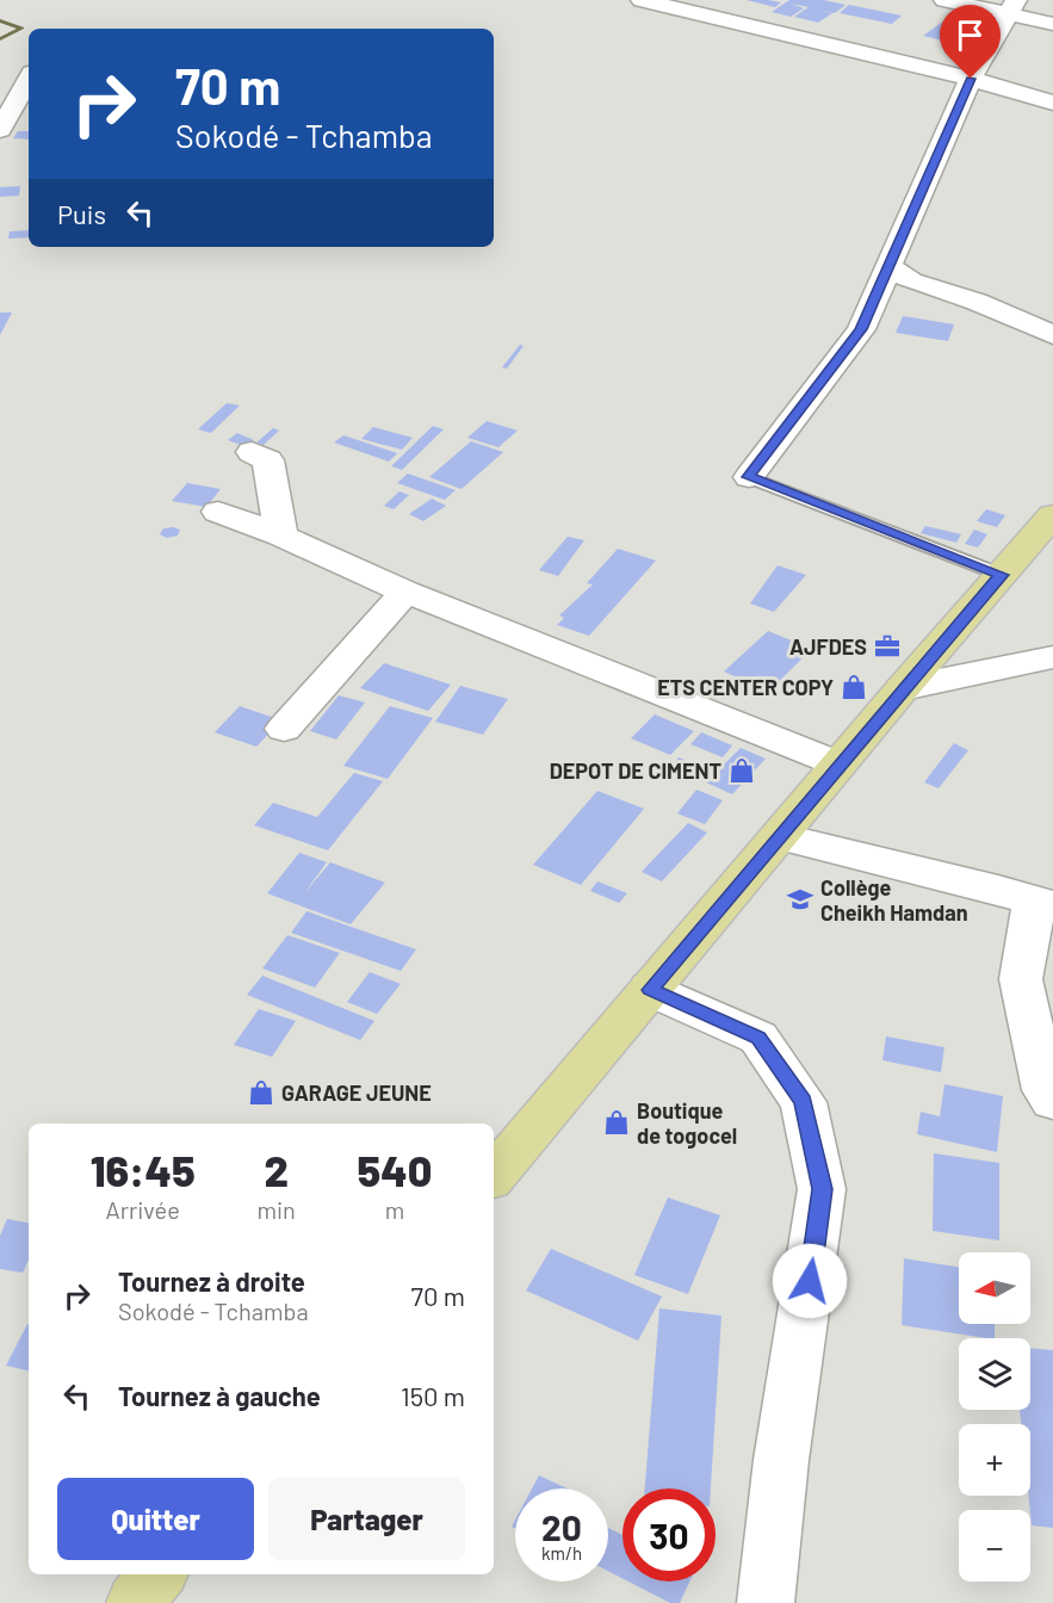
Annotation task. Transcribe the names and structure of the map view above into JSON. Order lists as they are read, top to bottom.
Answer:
{
  "places": {
    "office": ["AJFDES"],
    "shop": [
      "ETS CENTER COPY",
      "DEPOT DE CIMENT",
      "GARAGE JEUNE",
      "Boutique de togocel"
    ],
    "school or university": ["Collège Cheikh Hamdan"]
  },
  "north": "left",
  "page": {
    "turn": ["70 m", "Sokodé - Tchamba"],
    "then": "Puis",
    "eta": [
      "16:45",
      "Arrivée",
      "2",
      "min",
      "540",
      "m"
    ],
    "list": [
      {
        "name": "Tournez à droite",
        "note": "Sokodé - Tchamba",
        "value": "70 m"
      },
      {
        "name": "Tournez à gauche",
        "value": "150 m"
      }
    ],
    "map_buttons": ["+", "−"],
    "buttons": ["Quitter", "Partager"],
    "speed": "20 km/h",
    "limit": "30"
  }
}
